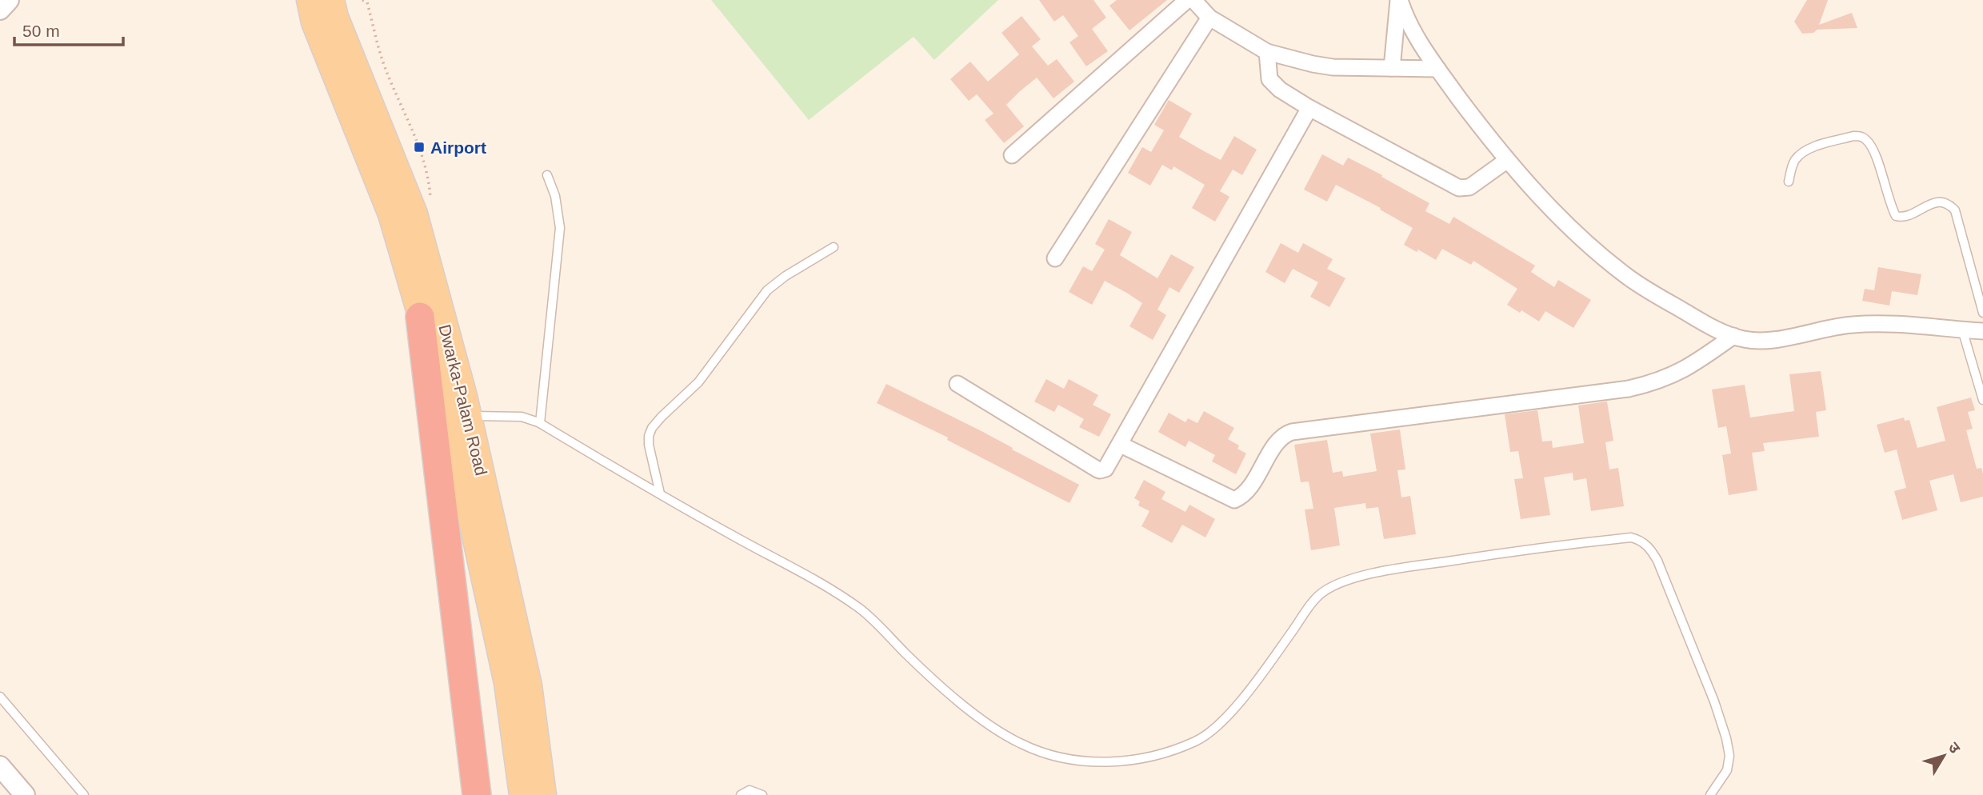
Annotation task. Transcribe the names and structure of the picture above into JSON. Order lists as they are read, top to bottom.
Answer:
{
  "streets": {
    "main road": ["Dwarka-Palam Road"]
  },
  "places": {
    "transit": ["Airport"]
  },
  "scale_bar": "50 m",
  "north": "top right"
}
